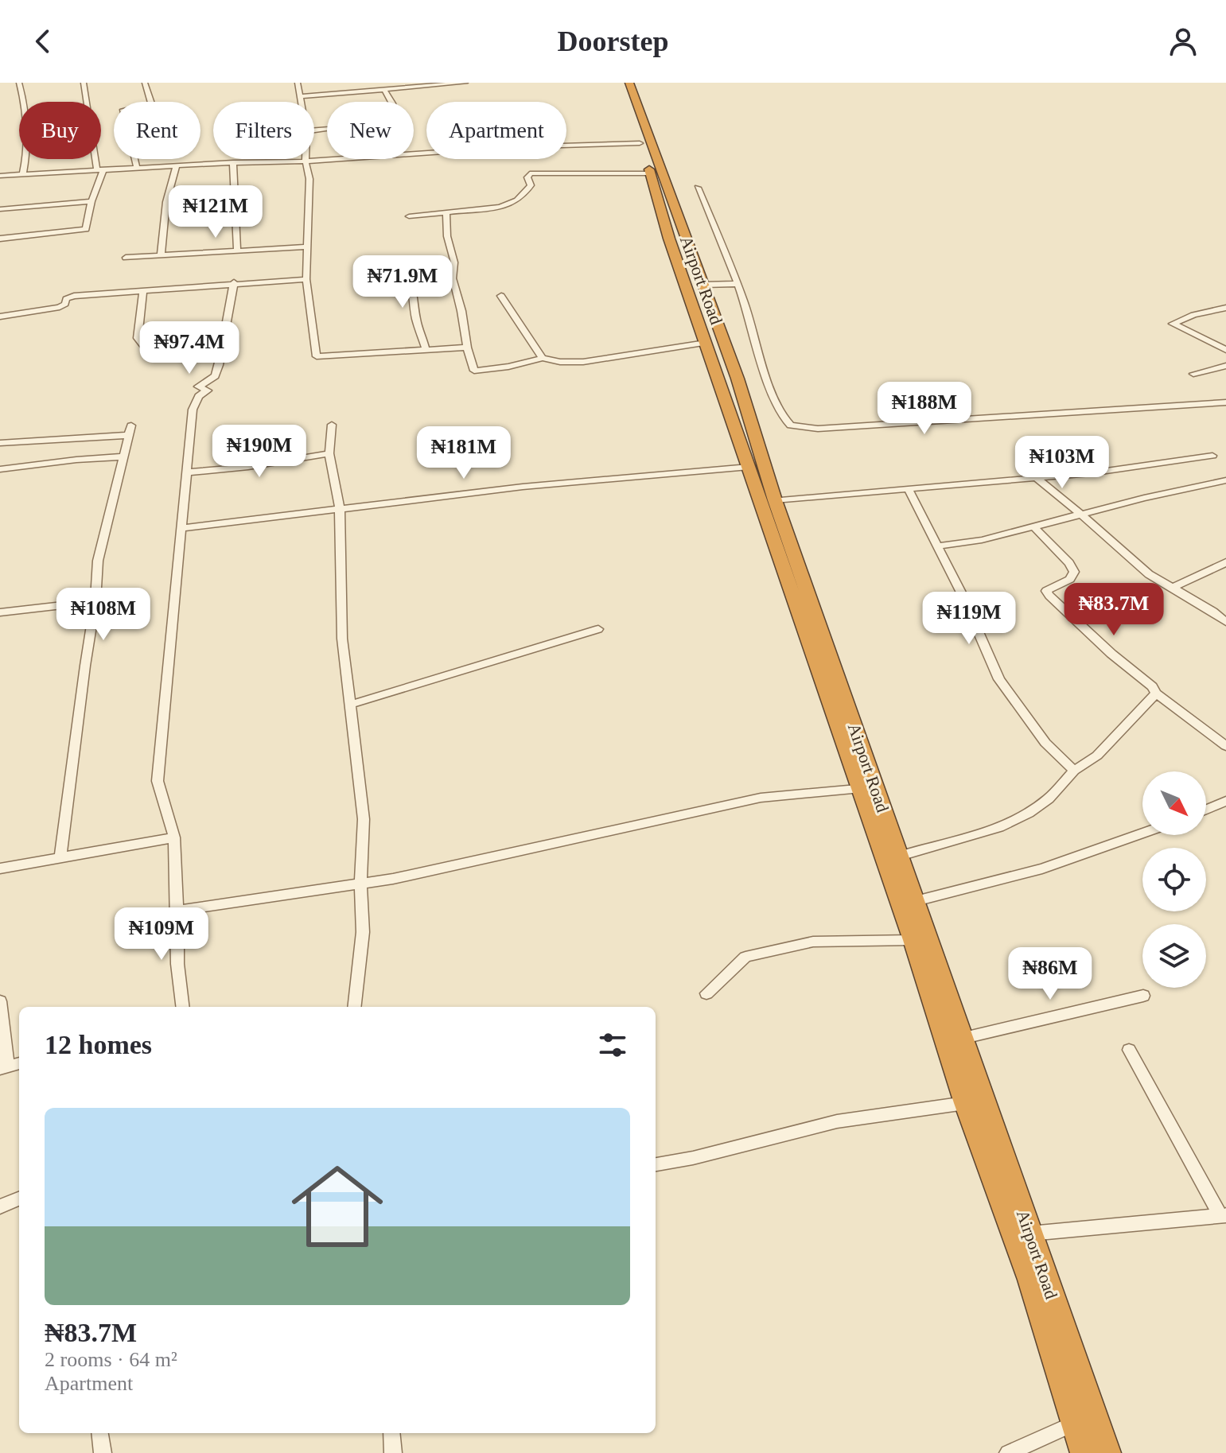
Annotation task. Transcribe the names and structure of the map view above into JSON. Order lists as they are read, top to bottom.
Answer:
{
  "streets": {
    "highway": ["Airport Road"]
  },
  "north": "bottom right",
  "page": {
    "header": "Doorstep",
    "chip": [
      "Buy",
      "Rent",
      "Filters",
      "New",
      "Apartment"
    ],
    "price": [
      "₦121M",
      "₦71.9M",
      "₦97.4M",
      "₦188M",
      "₦190M",
      "₦181M",
      "₦103M",
      "₦83.7M",
      "₦108M",
      "₦119M",
      "₦109M",
      "₦86M"
    ],
    "heading": "12 homes",
    "list": [
      {
        "name": "₦83.7M",
        "note": "2 rooms · 64 m² · Apartment"
      }
    ]
  }
}
